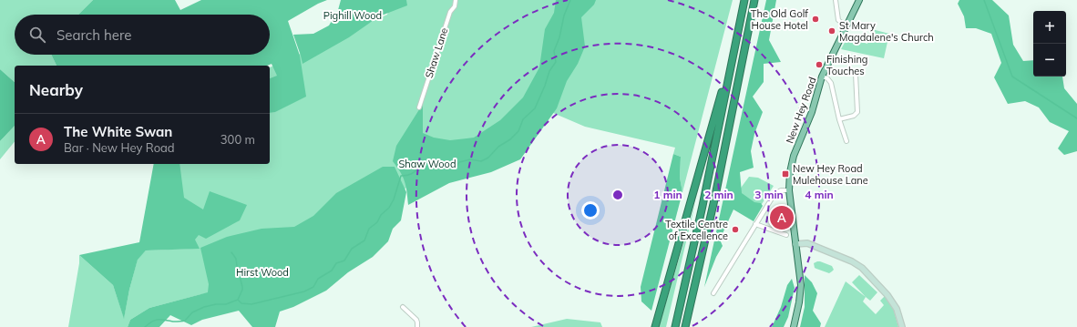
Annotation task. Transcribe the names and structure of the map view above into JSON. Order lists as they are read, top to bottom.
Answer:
{
  "streets": {
    "main road": ["New Hey Road"],
    "street": ["Shaw Lane"]
  },
  "parks": ["Pighill Wood", "Shaw Wood", "Hirst Wood"],
  "places": {
    "other": [
      "The Old Golf House Hotel",
      "St Mary Magdalene's Church",
      "Finishing Touches",
      "Textile Centre of Excellence"
    ],
    "transit": ["New Hey Road Mulehouse Lane"]
  },
  "page": {
    "map_buttons": ["+", "−"],
    "search": "Search here",
    "heading": "Nearby",
    "list": [
      {
        "mark": "A",
        "name": "The White Swan",
        "note": "Bar · New Hey Road",
        "value": "300 m"
      }
    ],
    "pins": "A"
  },
  "rings": [
    "1 min",
    "2 min",
    "3 min",
    "4 min"
  ]
}
